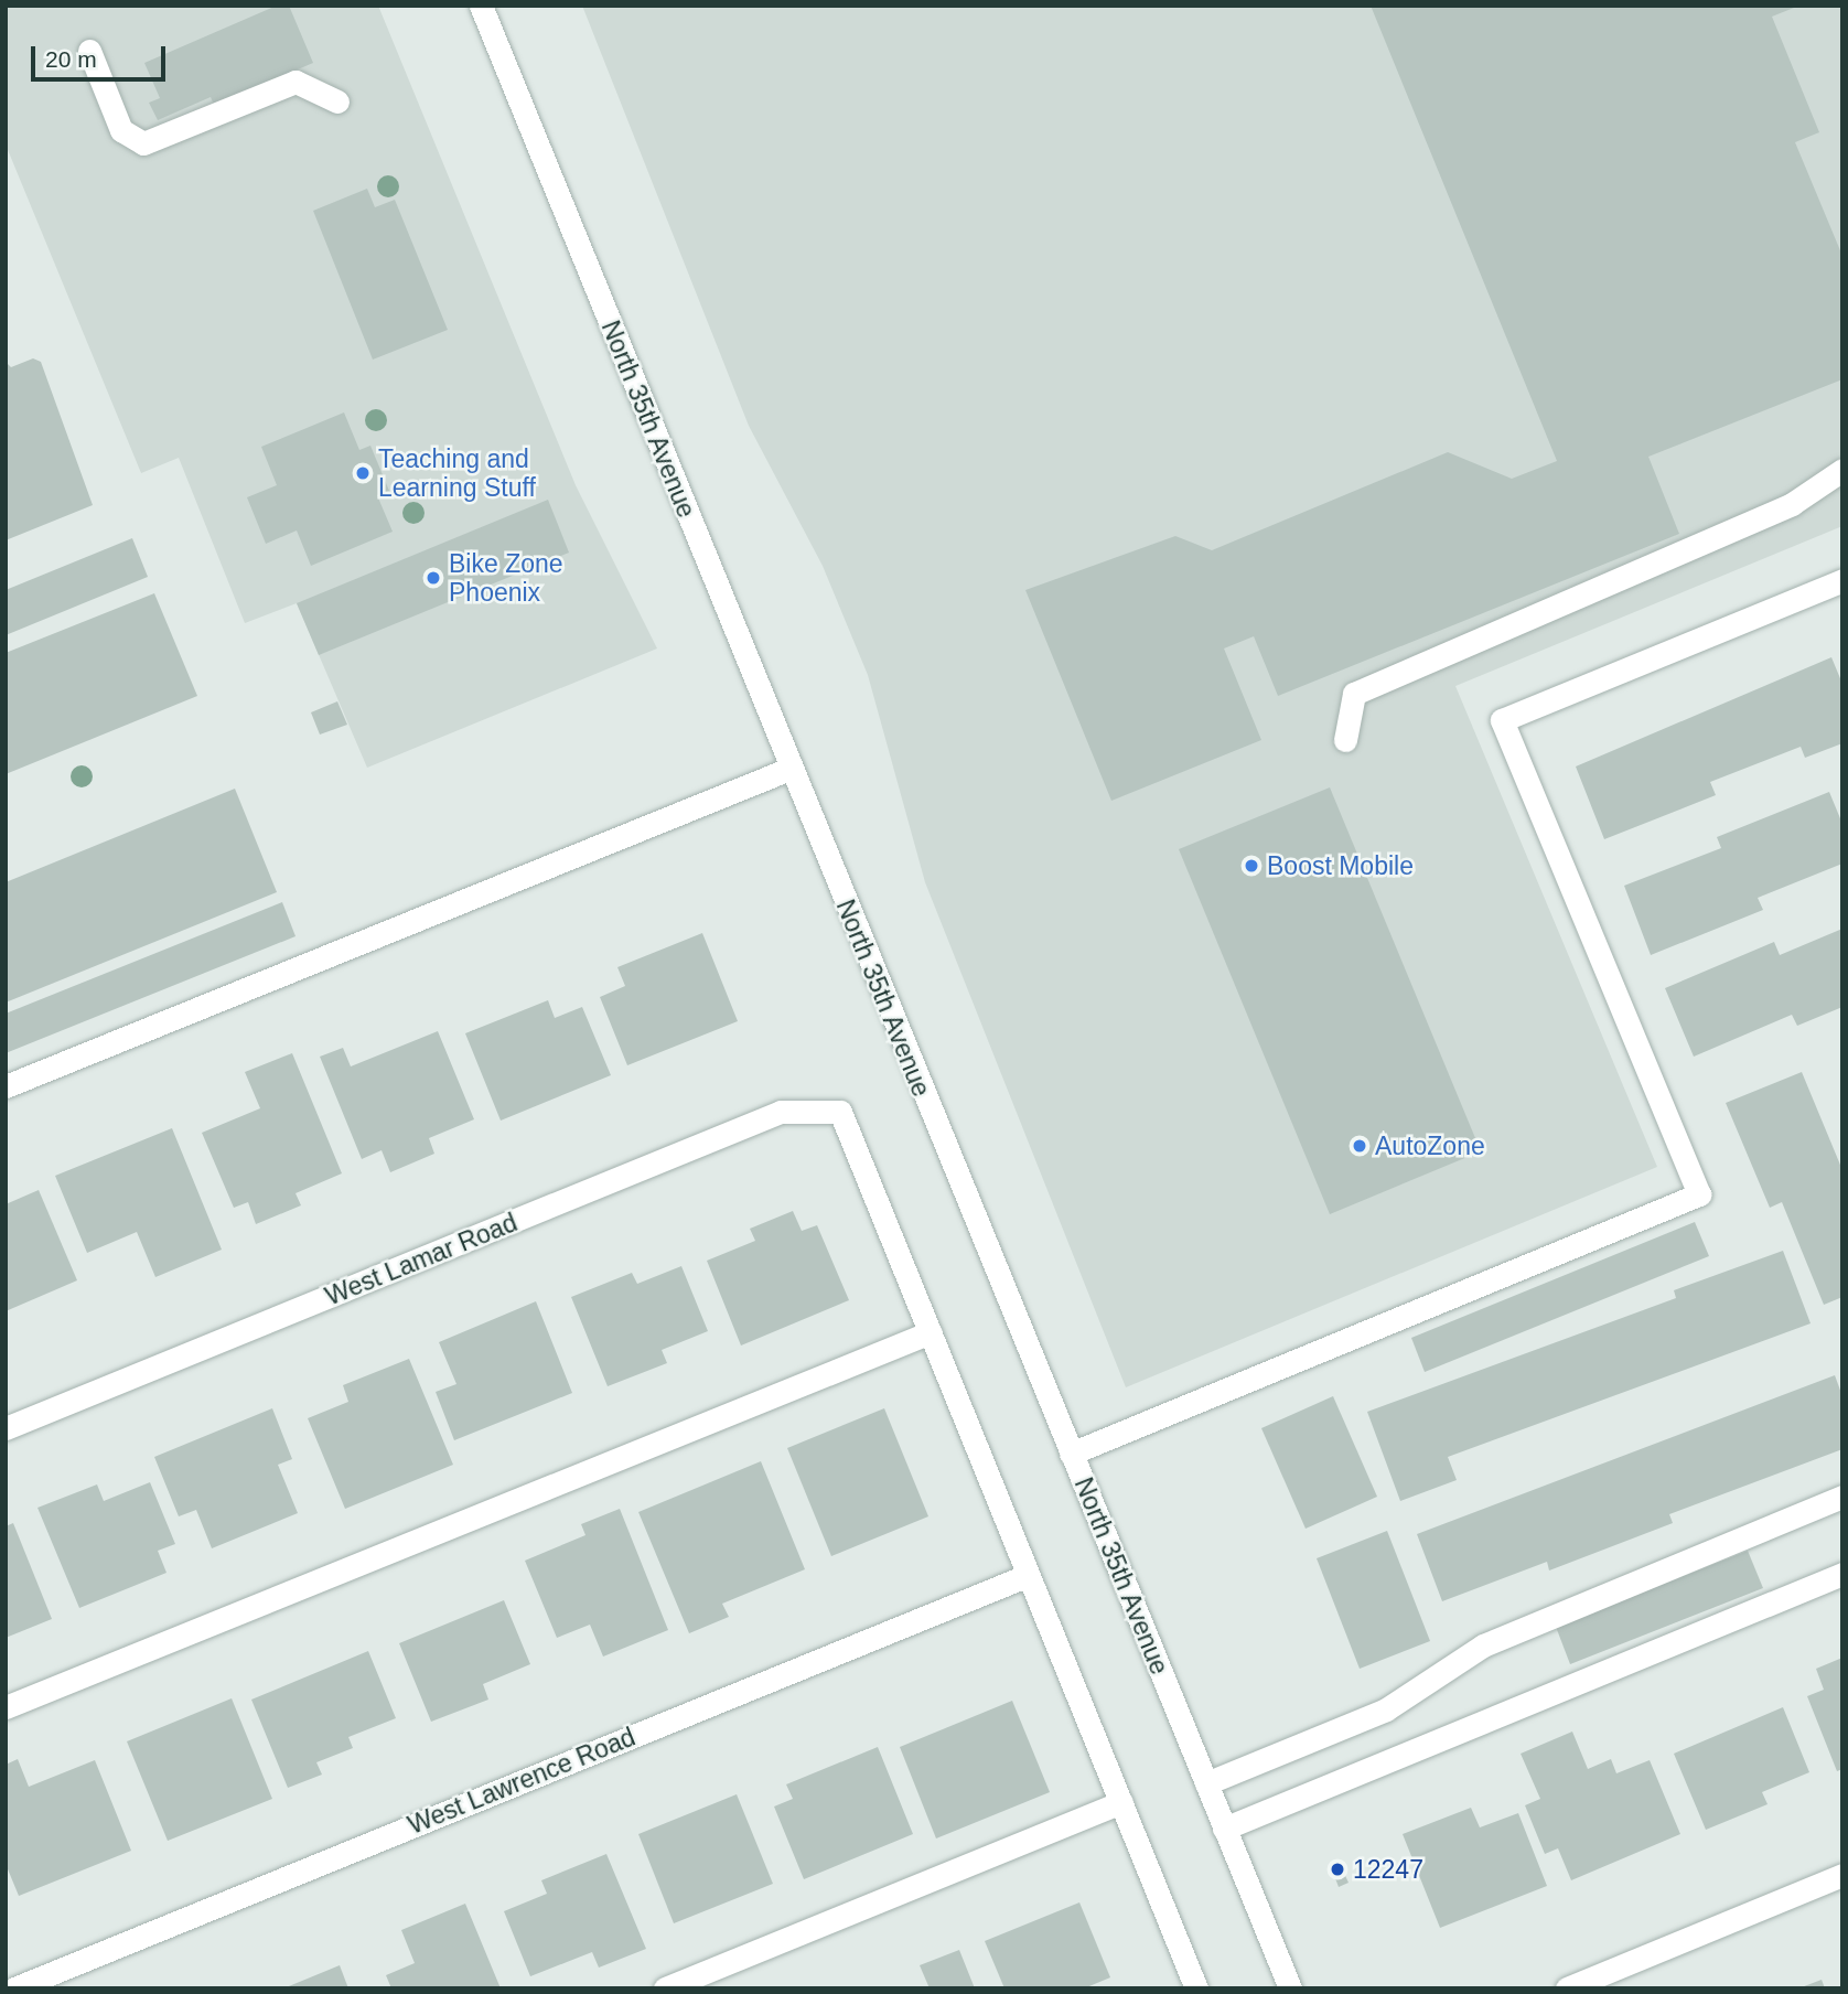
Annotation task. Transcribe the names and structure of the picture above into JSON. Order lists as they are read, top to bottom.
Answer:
{
  "streets": {
    "street": ["North 35th Avenue", "West Lamar Road", "West Lawrence Road"]
  },
  "places": [
    "Teaching and Learning Stuff",
    "Bike Zone Phoenix",
    "Boost Mobile",
    "AutoZone",
    "12247"
  ],
  "scale_bar": "20 m"
}
